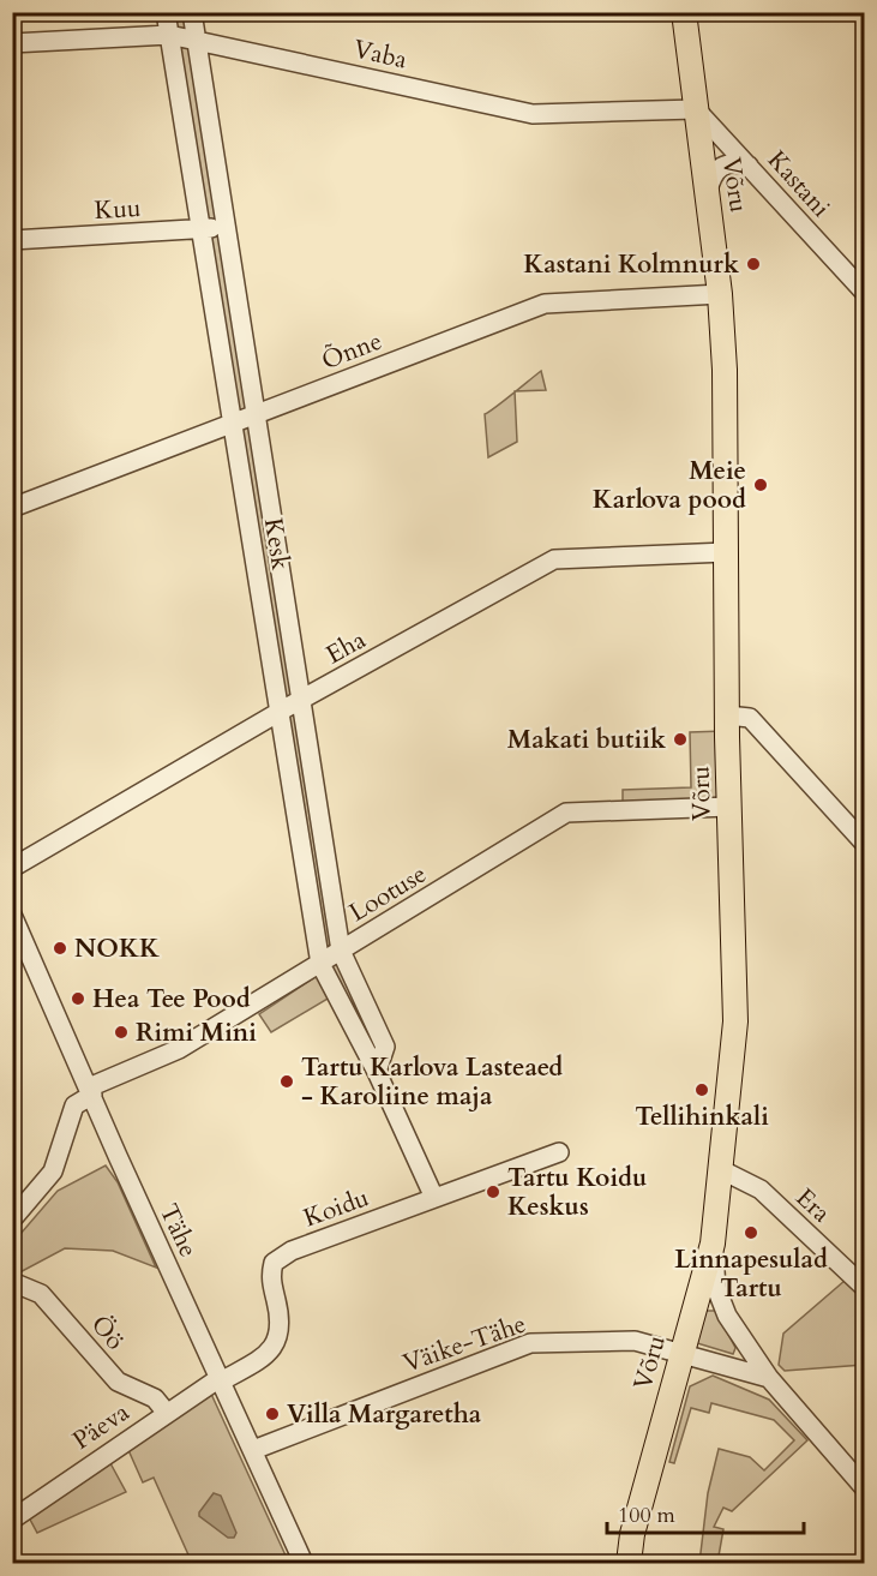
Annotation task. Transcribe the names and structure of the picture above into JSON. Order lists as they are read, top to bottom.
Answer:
{
  "streets": {
    "main road": ["Võru"],
    "street": [
      "Vaba",
      "Kastani",
      "Kuu",
      "Õnne",
      "Kesk",
      "Eha",
      "Lootuse",
      "Era",
      "Koidu",
      "Tähe",
      "Öö",
      "Väike-Tähe",
      "Päeva"
    ]
  },
  "crossings": [
    ["Vaba", "Kastani"],
    ["Vaba", "Võru"],
    ["Vaba", "Kesk"],
    ["Kastani", "Võru"],
    ["Võru", "Õnne"],
    ["Võru", "Eha"],
    ["Võru", "Lootuse"],
    ["Võru", "Era"],
    ["Võru", "Väike-Tähe"],
    ["Kuu", "Kesk"],
    ["Õnne", "Kesk"],
    ["Kesk", "Eha"],
    ["Kesk", "Lootuse"],
    ["Kesk", "Koidu"],
    ["Lootuse", "Tähe"],
    ["Koidu", "Tähe"],
    ["Koidu", "Päeva"],
    ["Tähe", "Väike-Tähe"],
    ["Tähe", "Päeva"],
    ["Öö", "Päeva"]
  ],
  "places": [
    "Kastani Kolmnurk",
    "Meie Karlova pood",
    "Makati butiik",
    "NOKK",
    "Hea Tee Pood",
    "Rimi Mini",
    "Tartu Karlova Lasteaed - Karoliine maja",
    "Tellihinkali",
    "Tartu Koidu Keskus",
    "Linnapesulad Tartu",
    "Villa Margaretha"
  ],
  "scale_bar": "100 m"
}
